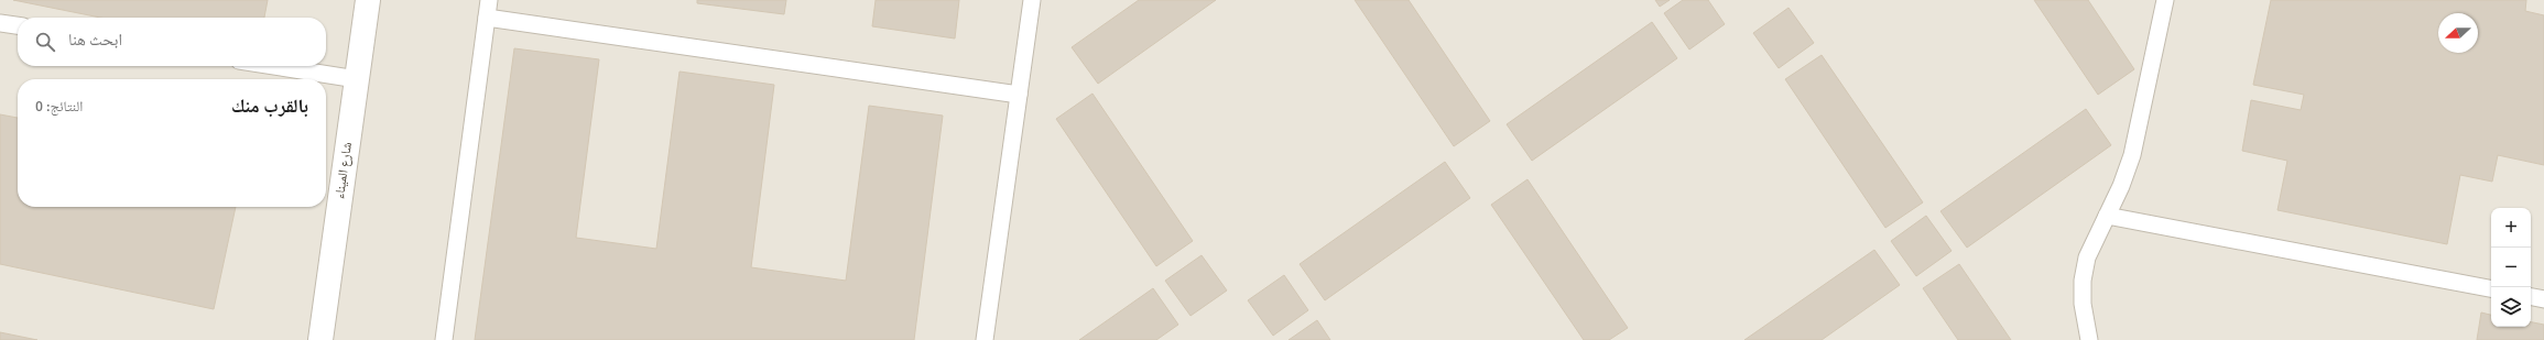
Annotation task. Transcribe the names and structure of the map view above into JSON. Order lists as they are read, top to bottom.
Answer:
{
  "streets": {
    "street": ["شارع الميناء"]
  },
  "north": "left",
  "page": {
    "search": "ابحث هنا",
    "heading": ["بالقرب منك", "النتائج: 0"],
    "map_buttons": ["+", "−"]
  }
}
